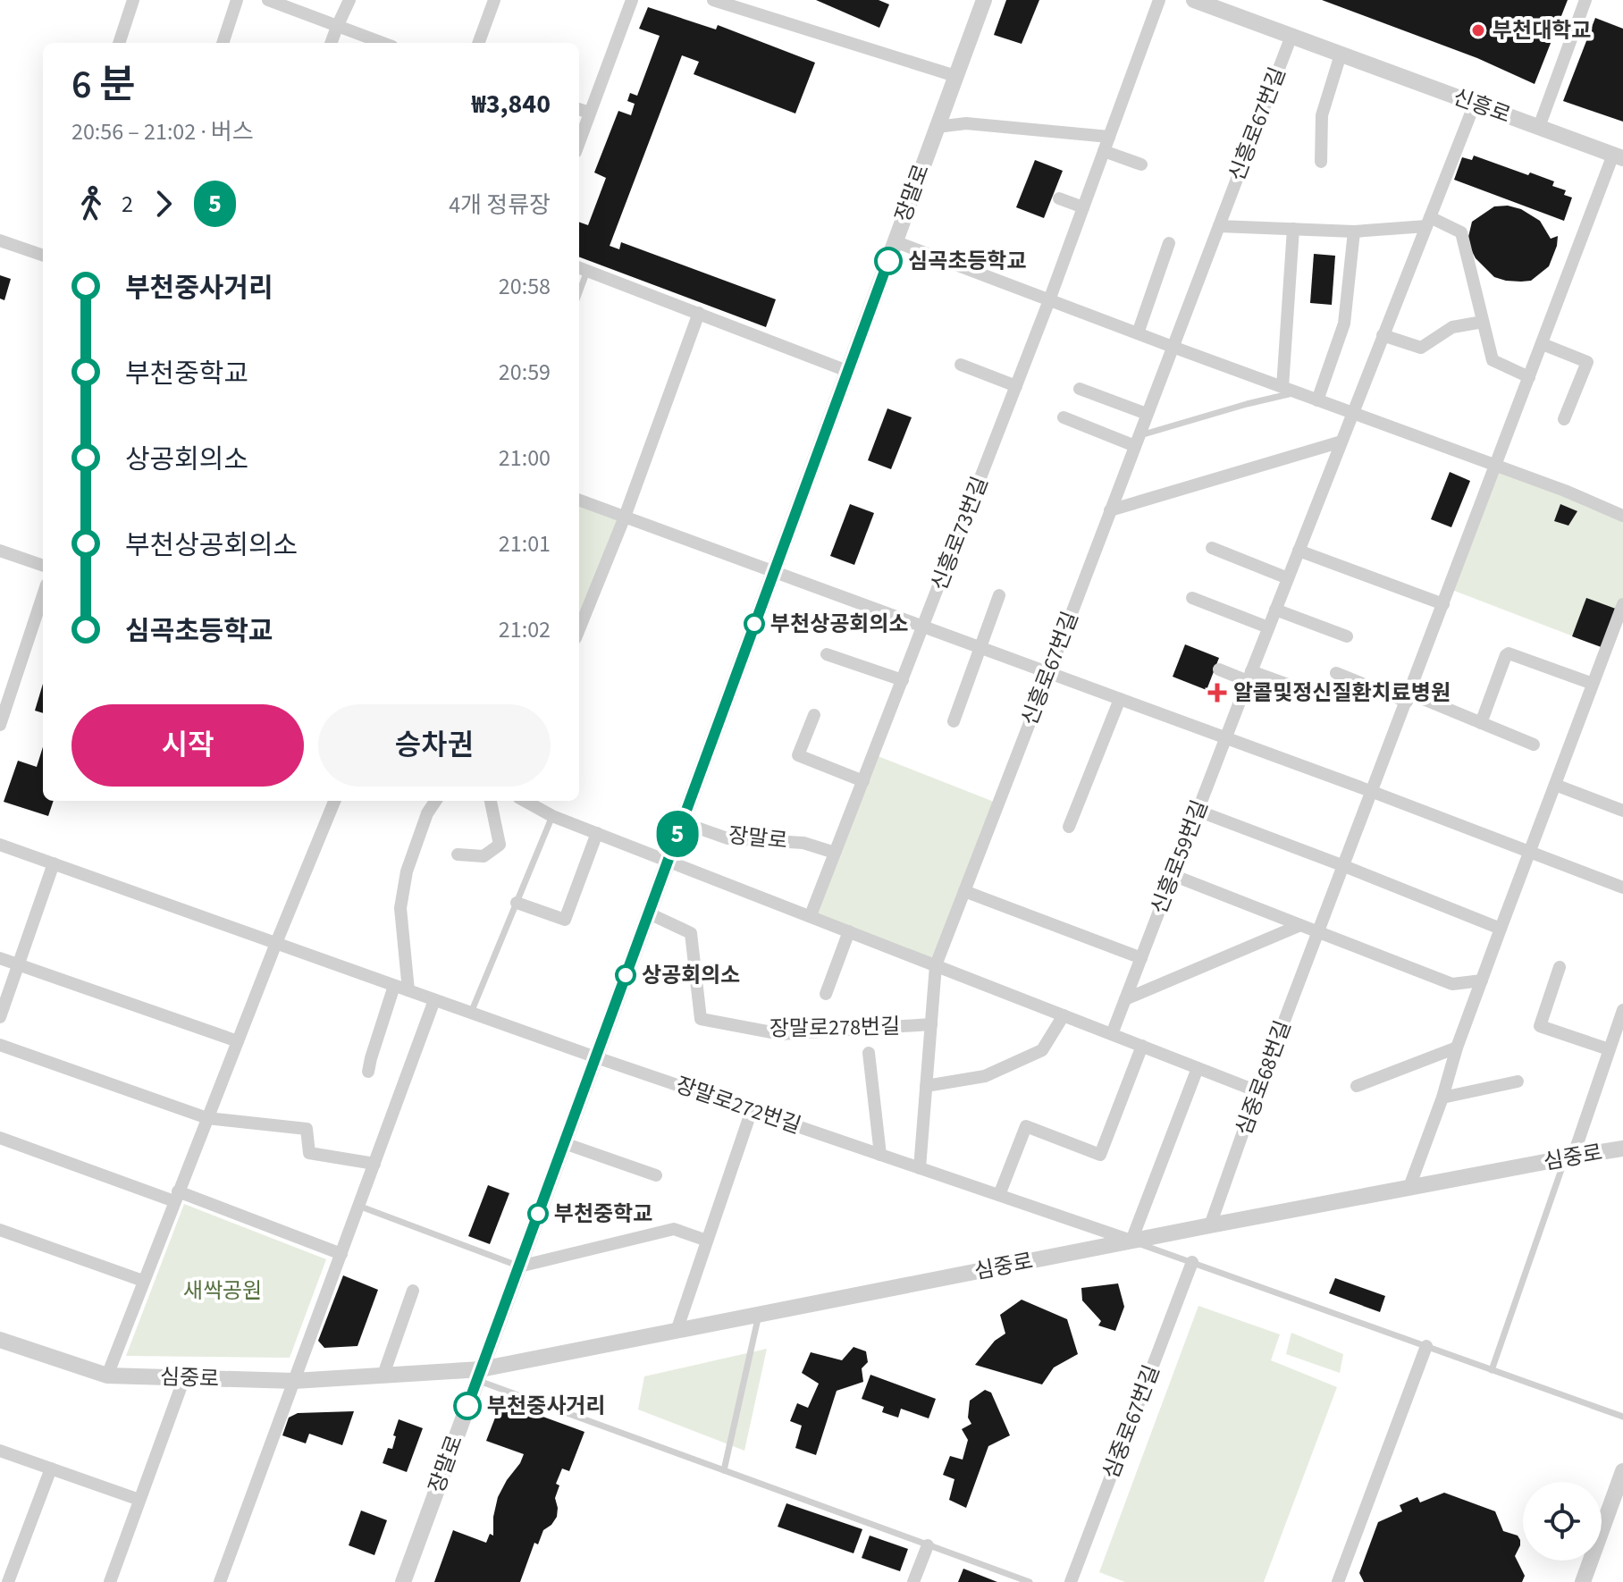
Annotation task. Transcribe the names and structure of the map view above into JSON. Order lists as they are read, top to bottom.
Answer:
{
  "streets": {
    "street": [
      "신흥로",
      "신흥로67번길",
      "장말로",
      "신흥로73번길",
      "신흥로59번길",
      "장말로278번길",
      "심중로68번길",
      "장말로272번길",
      "심중로",
      "심중로67번길"
    ]
  },
  "crossings": [
    ["신흥로", "신흥로67번길"],
    ["신흥로", "신흥로59번길"],
    ["신흥로", "심중로68번길"],
    ["신흥로67번길", "장말로278번길"],
    ["신흥로67번길", "장말로272번길"],
    ["장말로", "신흥로73번길"],
    ["장말로", "장말로278번길"],
    ["장말로", "장말로272번길"],
    ["장말로", "심중로"],
    ["심중로68번길", "심중로"],
    ["장말로272번길", "심중로"]
  ],
  "parks": ["새싹공원"],
  "places": {
    "other": [
      "부천대학교",
      "심곡초등학교",
      "부천상공회의소",
      "상공회의소",
      "부천중학교",
      "부천중사거리"
    ],
    "health": ["알콜및정신질환치료병원"]
  },
  "lines": ["bus line 5"],
  "page": {
    "on_map": "5",
    "heading": ["6 분", "20:56 – 21:02 · 버스", "₩3,840"],
    "legs": ["2", "5", "4개 정류장"],
    "list": [
      {
        "name": "부천중사거리",
        "value": "20:58"
      },
      {
        "name": "부천중학교",
        "value": "20:59"
      },
      {
        "name": "상공회의소",
        "value": "21:00"
      },
      {
        "name": "부천상공회의소",
        "value": "21:01"
      },
      {
        "name": "심곡초등학교",
        "value": "21:02"
      }
    ],
    "buttons": ["시작", "승차권"]
  }
}
